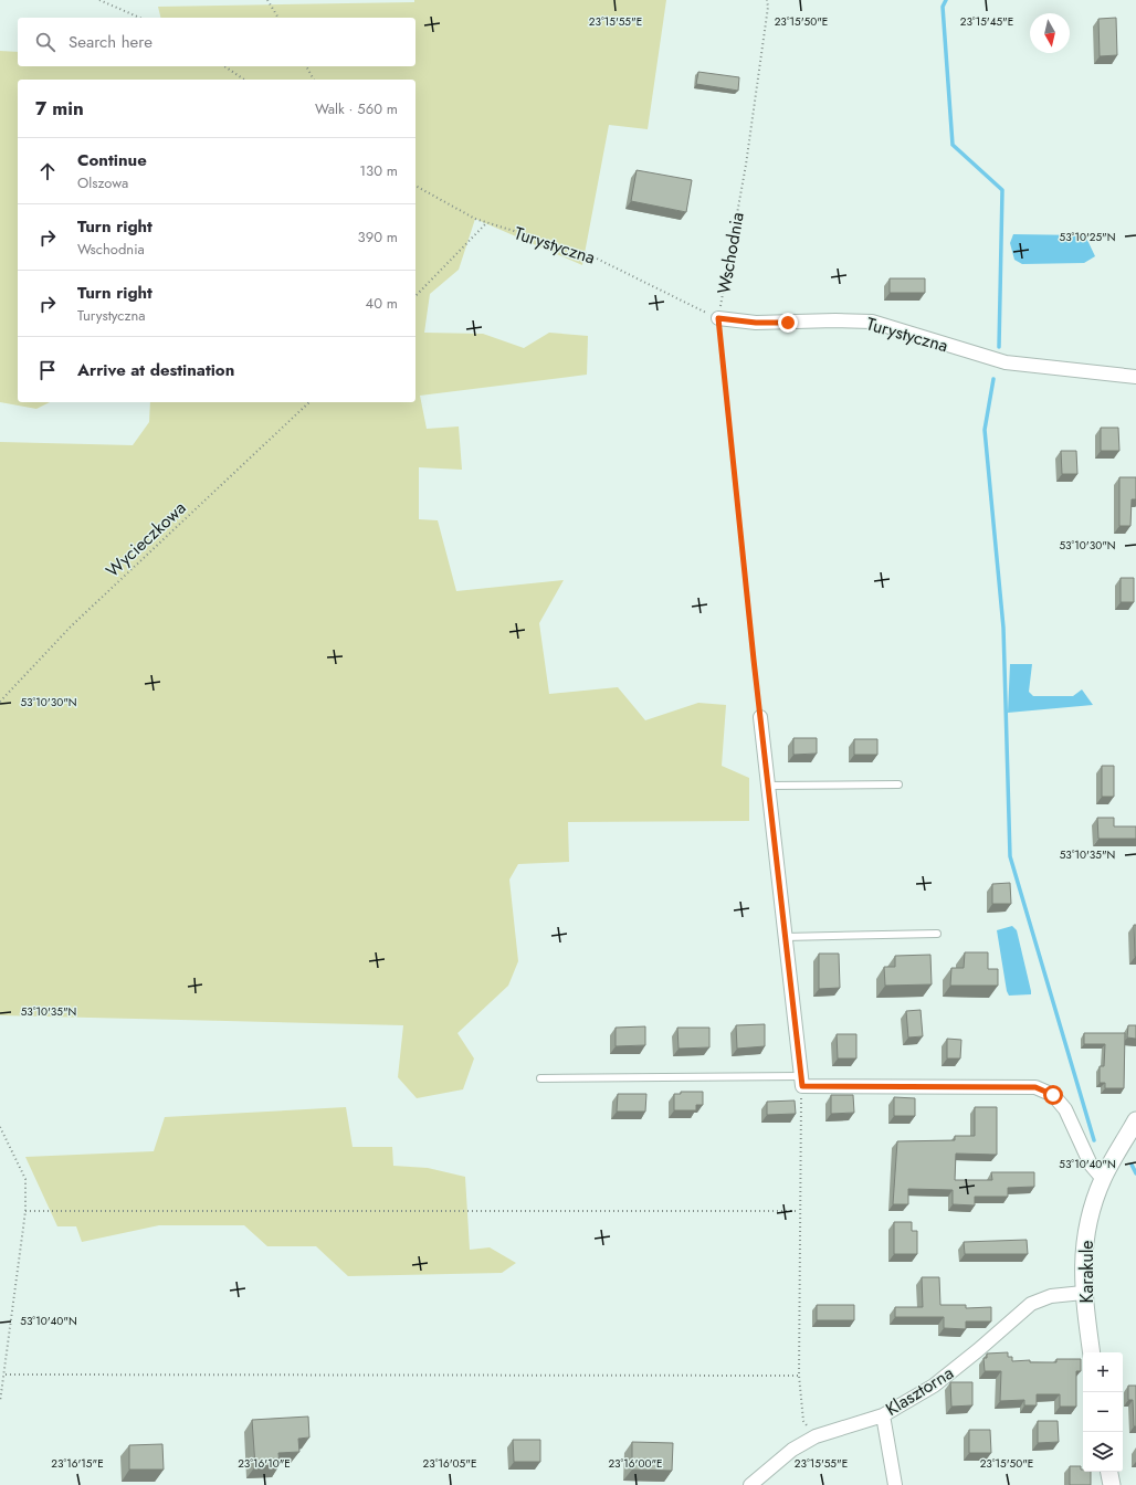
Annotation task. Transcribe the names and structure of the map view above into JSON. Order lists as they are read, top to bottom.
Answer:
{
  "streets": {
    "street": ["Turystyczna", "Karakule", "Klasztorna"],
    "path": ["Wschodnia", "Wycieczkowa"]
  },
  "crossings": [
    ["Turystyczna", "Wschodnia"],
    ["Karakule", "Klasztorna"]
  ],
  "north": "bottom",
  "page": {
    "search": "Search here",
    "heading": ["7 min", "Walk · 560 m"],
    "list": [
      ["Continue", "Olszowa", "130 m"],
      ["Turn right", "Wschodnia", "390 m"],
      ["Turn right", "Turystyczna", "40 m"],
      "Arrive at destination"
    ],
    "map_buttons": ["+", "−"]
  },
  "coordinates": [
    "23°15'55\"E",
    "23°15'50\"E",
    "23°15'45\"E",
    "53°10'25\"N",
    "53°10'30\"N",
    "53°10'35\"N",
    "53°10'40\"N",
    "23°16'15\"E",
    "23°16'10\"E",
    "23°16'05\"E",
    "23°16'00\"E"
  ]
}
